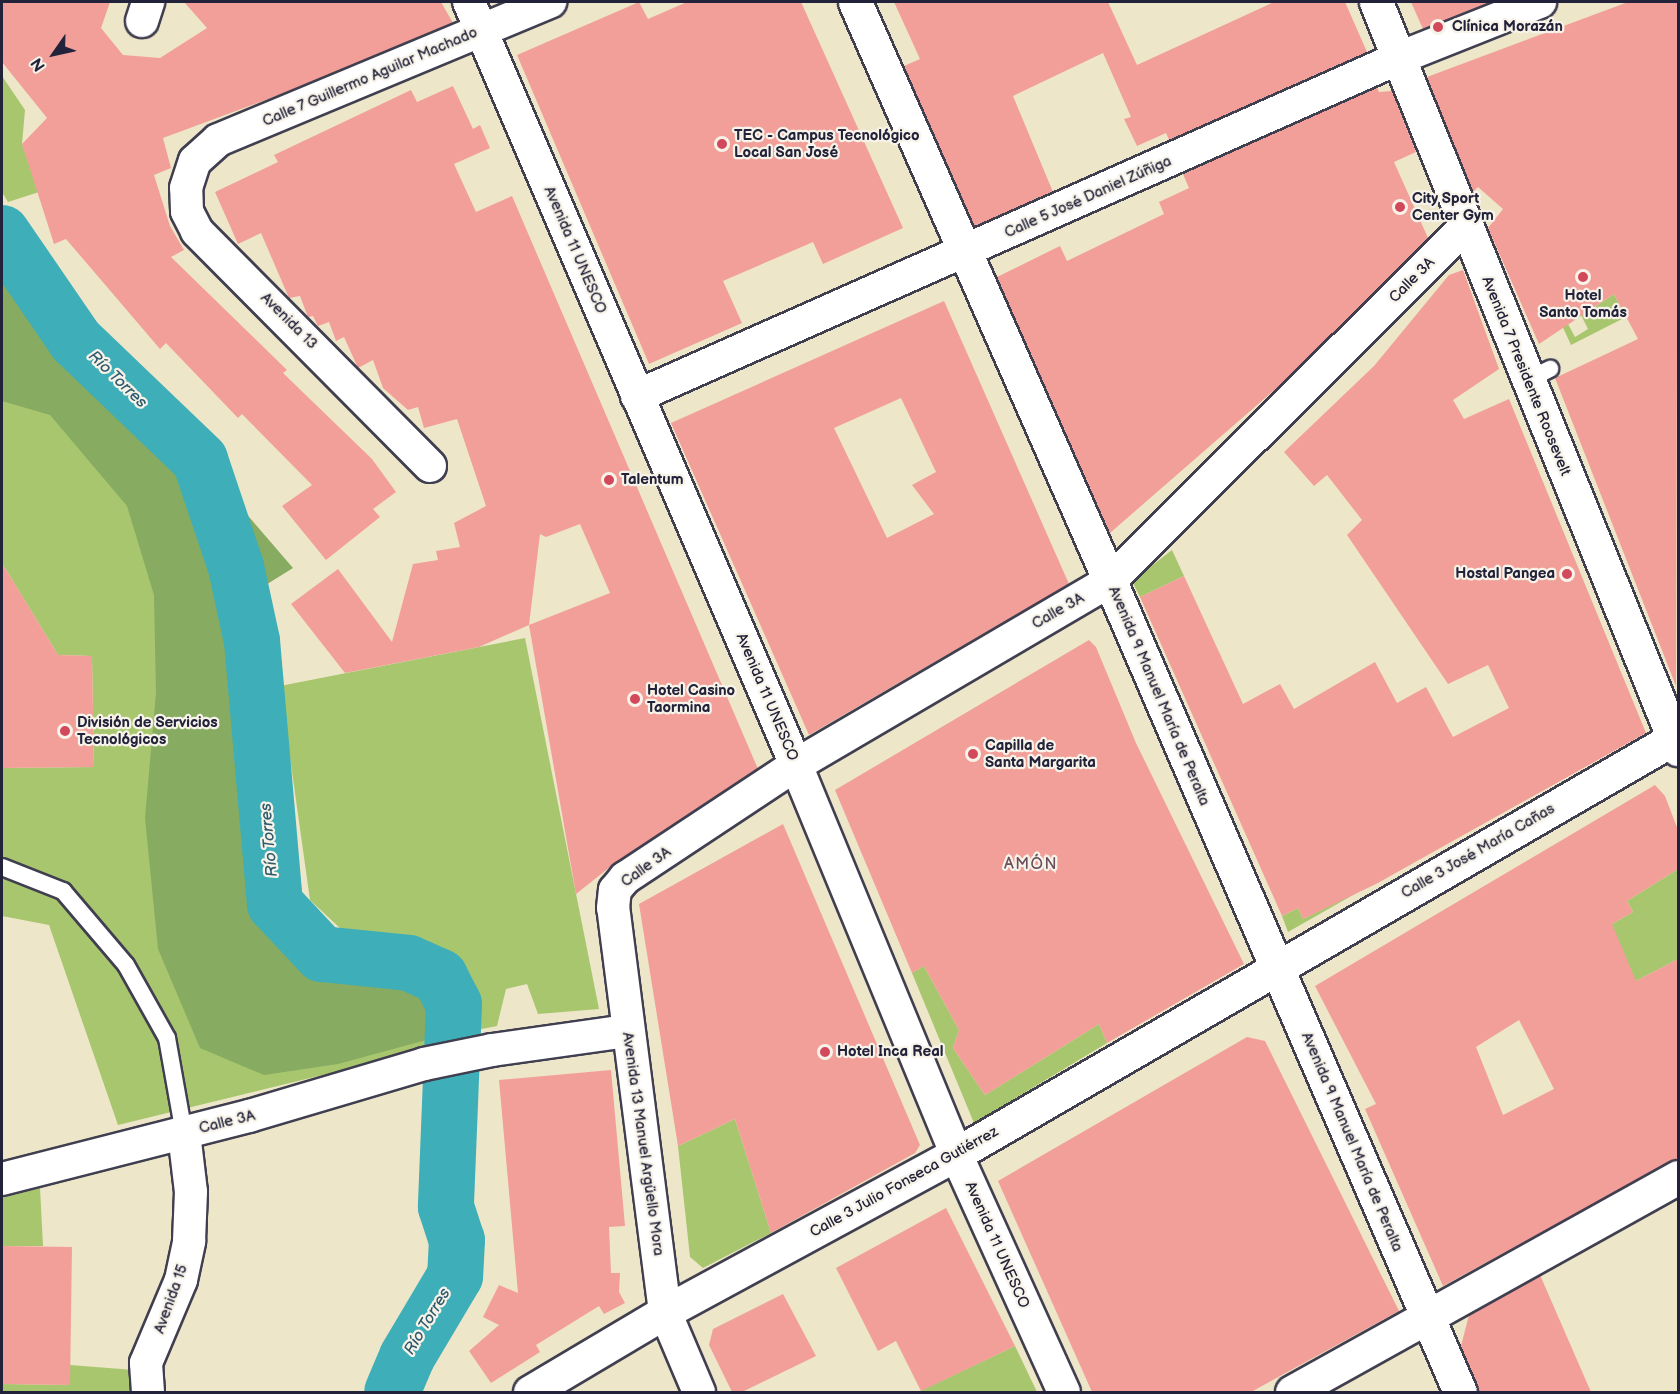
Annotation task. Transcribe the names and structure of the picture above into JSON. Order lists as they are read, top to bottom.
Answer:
{
  "streets": {
    "street": [
      "Calle 7 Guillermo Aguilar Machado",
      "Calle 5 José Daniel Zúñiga",
      "Avenida 11 UNESCO",
      "Calle 3A",
      "Avenida 13",
      "Avenida 7 Presidente Roosevelt",
      "Avenida 9 Manuel María de Peralta",
      "Calle 3 José María Cañas",
      "Avenida 13 Manuel Argüello Mora",
      "Calle 3 Julio Fonseca Gutiérrez",
      "Avenida 15"
    ]
  },
  "crossings": [
    ["Calle 7 Guillermo Aguilar Machado", "Avenida 11 UNESCO"],
    ["Calle 7 Guillermo Aguilar Machado", "Avenida 13"],
    ["Calle 5 José Daniel Zúñiga", "Avenida 11 UNESCO"],
    ["Calle 5 José Daniel Zúñiga", "Avenida 7 Presidente Roosevelt"],
    ["Calle 5 José Daniel Zúñiga", "Avenida 9 Manuel María de Peralta"],
    ["Avenida 11 UNESCO", "Calle 3A"],
    ["Avenida 11 UNESCO", "Calle 3 Julio Fonseca Gutiérrez"],
    ["Calle 3A", "Avenida 7 Presidente Roosevelt"],
    ["Calle 3A", "Avenida 9 Manuel María de Peralta"],
    ["Calle 3A", "Avenida 13 Manuel Argüello Mora"],
    ["Calle 3A", "Avenida 15"],
    ["Avenida 7 Presidente Roosevelt", "Calle 3 José María Cañas"],
    ["Avenida 9 Manuel María de Peralta", "Calle 3 José María Cañas"],
    ["Avenida 9 Manuel María de Peralta", "Calle 3 Julio Fonseca Gutiérrez"],
    ["Calle 3 José María Cañas", "Calle 3 Julio Fonseca Gutiérrez"],
    ["Avenida 13 Manuel Argüello Mora", "Calle 3 Julio Fonseca Gutiérrez"]
  ],
  "districts": ["AMÓN"],
  "water": ["Río Torres"],
  "places": [
    "Clínica Morazán",
    "TEC - Campus Tecnológico Local San José",
    "City Sport Center Gym",
    "Hotel Santo Tomás",
    "Talentum",
    "Hostal Pangea",
    "Hotel Casino Taormina",
    "División de Servicios Tecnológicos",
    "Capilla de Santa Margarita",
    "Hotel Inca Real"
  ],
  "north": "bottom left"
}
